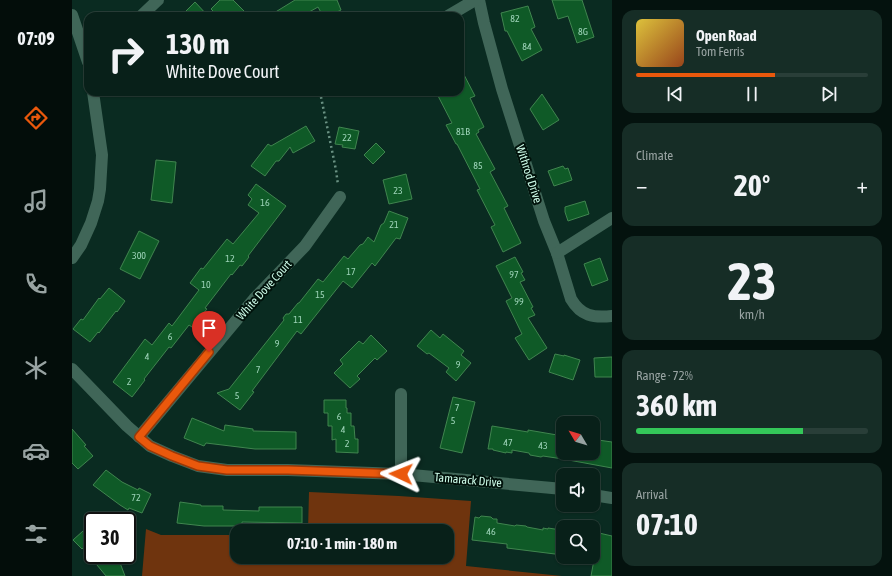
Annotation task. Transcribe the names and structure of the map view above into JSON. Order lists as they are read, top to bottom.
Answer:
{
  "streets": {
    "street": ["Withrod Drive", "White Dove Court", "Tamarack Drive"]
  },
  "crossings": [
    ["White Dove Court", "Tamarack Drive"]
  ],
  "house_numbers": [
    "82",
    "8G",
    "84",
    "81B",
    "22",
    "85",
    "23",
    "16",
    "21",
    "300",
    "12",
    "17",
    "97",
    "10",
    "15",
    "99",
    "11",
    "6",
    "9",
    "4",
    "9",
    "7",
    "2",
    "5",
    "7",
    "6",
    "5",
    "4",
    "47",
    "2",
    "43",
    "72",
    "46"
  ],
  "north": "top left",
  "page": {
    "tabs": "07:09",
    "turn": ["130 m", "White Dove Court"],
    "song": ["Open Road", "Tom Ferris"],
    "tile": [
      "Climate",
      ["23", "km/h"],
      ["Range · 72%", "360 km"],
      ["Arrival", "07:10"]
    ],
    "heat": ["−", "20°", "+"],
    "limit": "30",
    "trip": "07:10 · 1 min · 180 m"
  }
}
